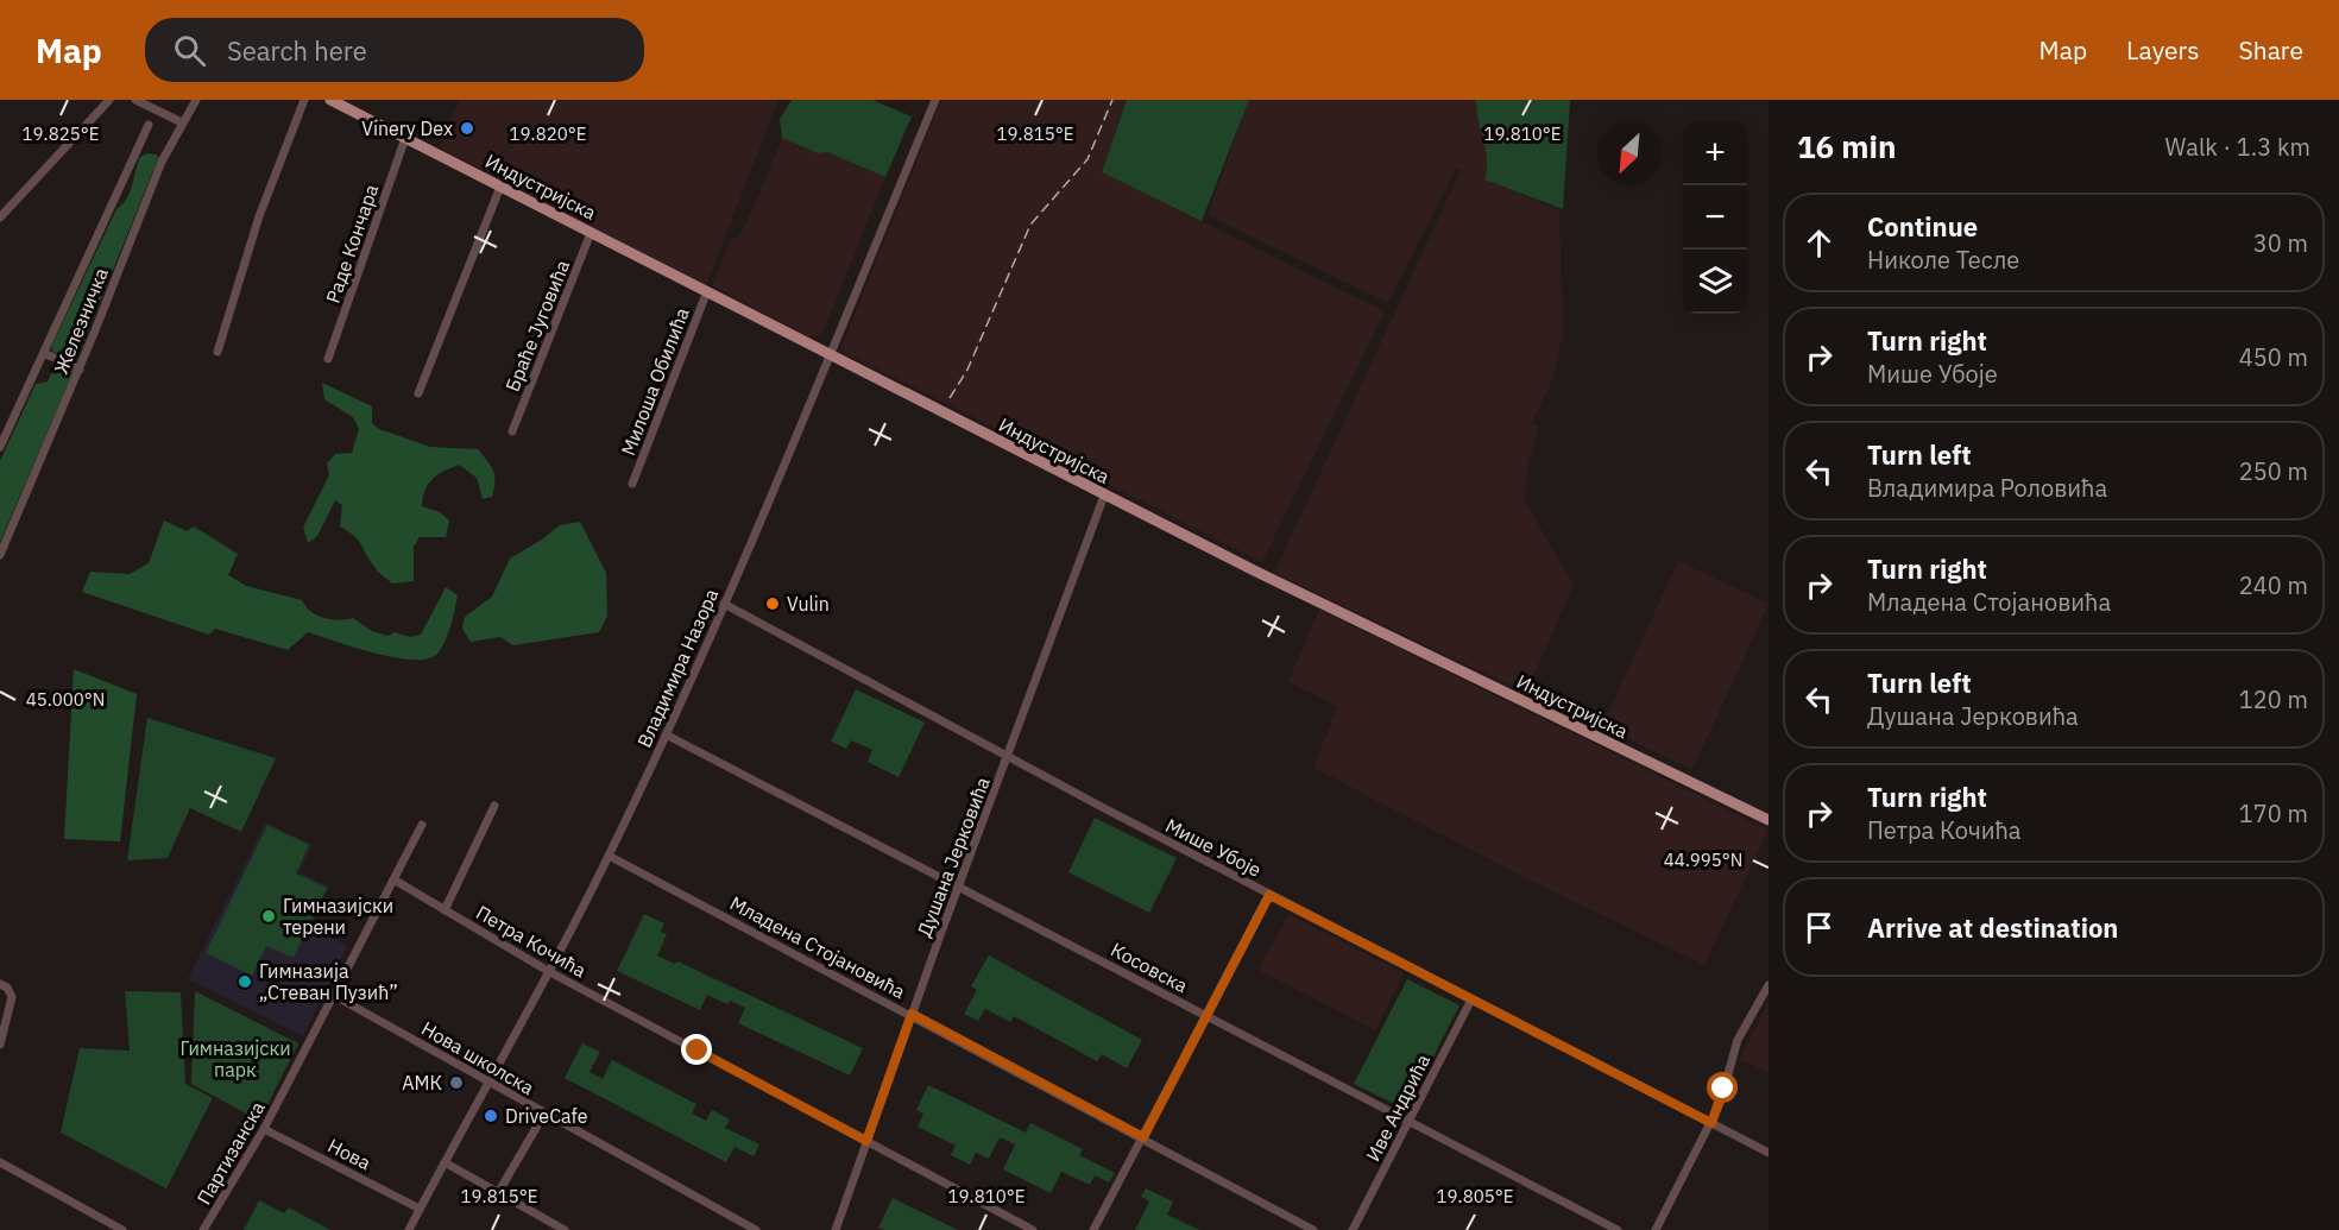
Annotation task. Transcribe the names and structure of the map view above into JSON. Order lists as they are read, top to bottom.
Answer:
{
  "streets": {
    "main road": ["Индустријска"],
    "street": [
      "Раде Кончара",
      "Железничка",
      "Браће Југовића",
      "Милоша Обилића",
      "Владимира Назора",
      "Мише Убоје",
      "Душана Јерковића",
      "Петра Кочића",
      "Младена Стојановића",
      "Косовска",
      "Нова школска",
      "Иве Андрића",
      "Партизанска",
      "Нова"
    ]
  },
  "crossings": [
    ["Индустријска", "Раде Кончара"],
    ["Индустријска", "Браће Југовића"],
    ["Индустријска", "Милоша Обилића"],
    ["Индустријска", "Владимира Назора"],
    ["Индустријска", "Душана Јерковића"],
    ["Владимира Назора", "Мише Убоје"],
    ["Владимира Назора", "Петра Кочића"],
    ["Владимира Назора", "Младена Стојановића"],
    ["Владимира Назора", "Косовска"],
    ["Владимира Назора", "Нова школска"],
    ["Владимира Назора", "Нова"],
    ["Мише Убоје", "Душана Јерковића"],
    ["Мише Убоје", "Иве Андрића"],
    ["Душана Јерковића", "Петра Кочића"],
    ["Душана Јерковића", "Младена Стојановића"],
    ["Душана Јерковића", "Косовска"],
    ["Петра Кочића", "Партизанска"],
    ["Косовска", "Иве Андрића"],
    ["Нова школска", "Партизанска"],
    ["Партизанска", "Нова"]
  ],
  "parks": ["Гимназијски парк"],
  "places": [
    "Vinery Dex",
    "Vulin",
    "Гимназијски терени",
    "Гимназија „Стеван Пузић”",
    "АМК",
    "DriveCafe"
  ],
  "north": "bottom left",
  "page": {
    "header": "Map",
    "search": "Search here",
    "nav": ["Map", "Layers", "Share"],
    "heading": ["16 min", "Walk · 1.3 km"],
    "map_buttons": ["+", "−"],
    "list": [
      ["Continue", "Николе Тесле", "30 m"],
      ["Turn right", "Мише Убоје", "450 m"],
      ["Turn left", "Владимира Роловића", "250 m"],
      ["Turn right", "Младена Стојановића", "240 m"],
      ["Turn left", "Душана Јерковића", "120 m"],
      ["Turn right", "Петра Кочића", "170 m"],
      "Arrive at destination"
    ]
  },
  "coordinates": [
    "19.825°E",
    "19.820°E",
    "19.815°E",
    "19.810°E",
    "45.000°N",
    "44.995°N",
    "19.805°E"
  ]
}
